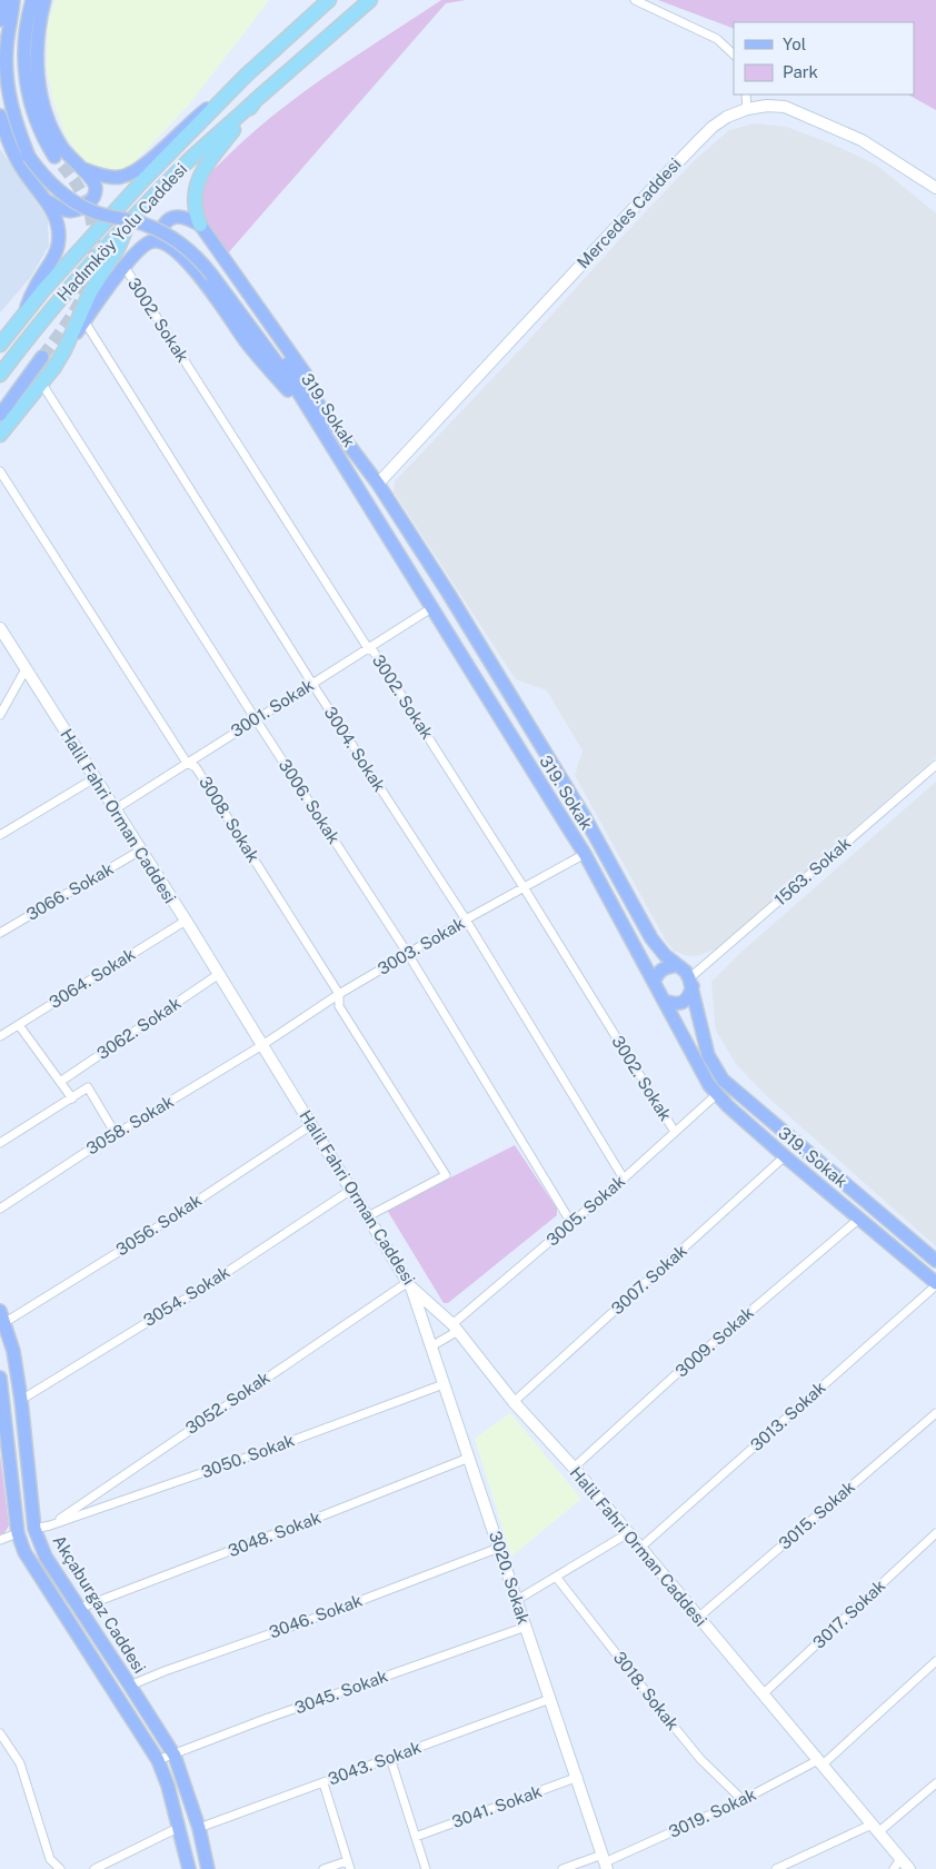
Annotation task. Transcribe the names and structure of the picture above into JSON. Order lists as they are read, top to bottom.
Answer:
{
  "streets": {
    "highway": ["Hadımköy Yolu Caddesi"],
    "main road": [
      "Mercedes Caddesi",
      "319. Sokak",
      "Halil Fahri Orman Caddesi",
      "3020. Sokak",
      "Akçaburgaz Caddesi"
    ],
    "street": [
      "3002. Sokak",
      "3001. Sokak",
      "3004. Sokak",
      "3006. Sokak",
      "3008. Sokak",
      "1563. Sokak",
      "3066. Sokak",
      "3003. Sokak",
      "3064. Sokak",
      "3062. Sokak",
      "3058. Sokak",
      "3005. Sokak",
      "3056. Sokak",
      "3007. Sokak",
      "3054. Sokak",
      "3009. Sokak",
      "3052. Sokak",
      "3013. Sokak",
      "3050. Sokak",
      "3015. Sokak",
      "3048. Sokak",
      "3017. Sokak",
      "3046. Sokak",
      "3018. Sokak",
      "3045. Sokak",
      "3043. Sokak",
      "3041. Sokak",
      "3019. Sokak"
    ]
  },
  "crossings": [
    ["Mercedes Caddesi", "319. Sokak"],
    ["3002. Sokak", "3001. Sokak"],
    ["3002. Sokak", "3003. Sokak"],
    ["3002. Sokak", "3005. Sokak"],
    ["319. Sokak", "3001. Sokak"],
    ["319. Sokak", "1563. Sokak"],
    ["319. Sokak", "3003. Sokak"],
    ["319. Sokak", "3005. Sokak"],
    ["319. Sokak", "3007. Sokak"],
    ["319. Sokak", "3009. Sokak"],
    ["319. Sokak", "3013. Sokak"],
    ["3001. Sokak", "3004. Sokak"],
    ["3001. Sokak", "3006. Sokak"],
    ["3001. Sokak", "Halil Fahri Orman Caddesi"],
    ["3001. Sokak", "3008. Sokak"],
    ["3004. Sokak", "3003. Sokak"],
    ["3004. Sokak", "3005. Sokak"],
    ["3006. Sokak", "3003. Sokak"],
    ["3006. Sokak", "3005. Sokak"],
    ["Halil Fahri Orman Caddesi", "3008. Sokak"],
    ["Halil Fahri Orman Caddesi", "3066. Sokak"],
    ["Halil Fahri Orman Caddesi", "3003. Sokak"],
    ["Halil Fahri Orman Caddesi", "3064. Sokak"],
    ["Halil Fahri Orman Caddesi", "3062. Sokak"],
    ["Halil Fahri Orman Caddesi", "3058. Sokak"],
    ["Halil Fahri Orman Caddesi", "3005. Sokak"],
    ["Halil Fahri Orman Caddesi", "3056. Sokak"],
    ["Halil Fahri Orman Caddesi", "3007. Sokak"],
    ["Halil Fahri Orman Caddesi", "3054. Sokak"],
    ["Halil Fahri Orman Caddesi", "3009. Sokak"],
    ["Halil Fahri Orman Caddesi", "3052. Sokak"],
    ["Halil Fahri Orman Caddesi", "3013. Sokak"],
    ["Halil Fahri Orman Caddesi", "3015. Sokak"],
    ["Halil Fahri Orman Caddesi", "3020. Sokak"],
    ["Halil Fahri Orman Caddesi", "3017. Sokak"],
    ["Halil Fahri Orman Caddesi", "3019. Sokak"],
    ["3008. Sokak", "3003. Sokak"],
    ["3003. Sokak", "3058. Sokak"],
    ["3005. Sokak", "3020. Sokak"],
    ["3056. Sokak", "Akçaburgaz Caddesi"],
    ["3054. Sokak", "Akçaburgaz Caddesi"],
    ["3052. Sokak", "3050. Sokak"],
    ["3052. Sokak", "3020. Sokak"],
    ["3050. Sokak", "3020. Sokak"],
    ["3050. Sokak", "Akçaburgaz Caddesi"],
    ["3048. Sokak", "3020. Sokak"],
    ["3048. Sokak", "Akçaburgaz Caddesi"],
    ["3020. Sokak", "3046. Sokak"],
    ["3020. Sokak", "3045. Sokak"],
    ["3020. Sokak", "3043. Sokak"],
    ["3020. Sokak", "3041. Sokak"],
    ["3020. Sokak", "3019. Sokak"],
    ["Akçaburgaz Caddesi", "3046. Sokak"],
    ["Akçaburgaz Caddesi", "3045. Sokak"],
    ["Akçaburgaz Caddesi", "3043. Sokak"],
    ["3018. Sokak", "3019. Sokak"]
  ],
  "legend": ["Yol", "Park"]
}
